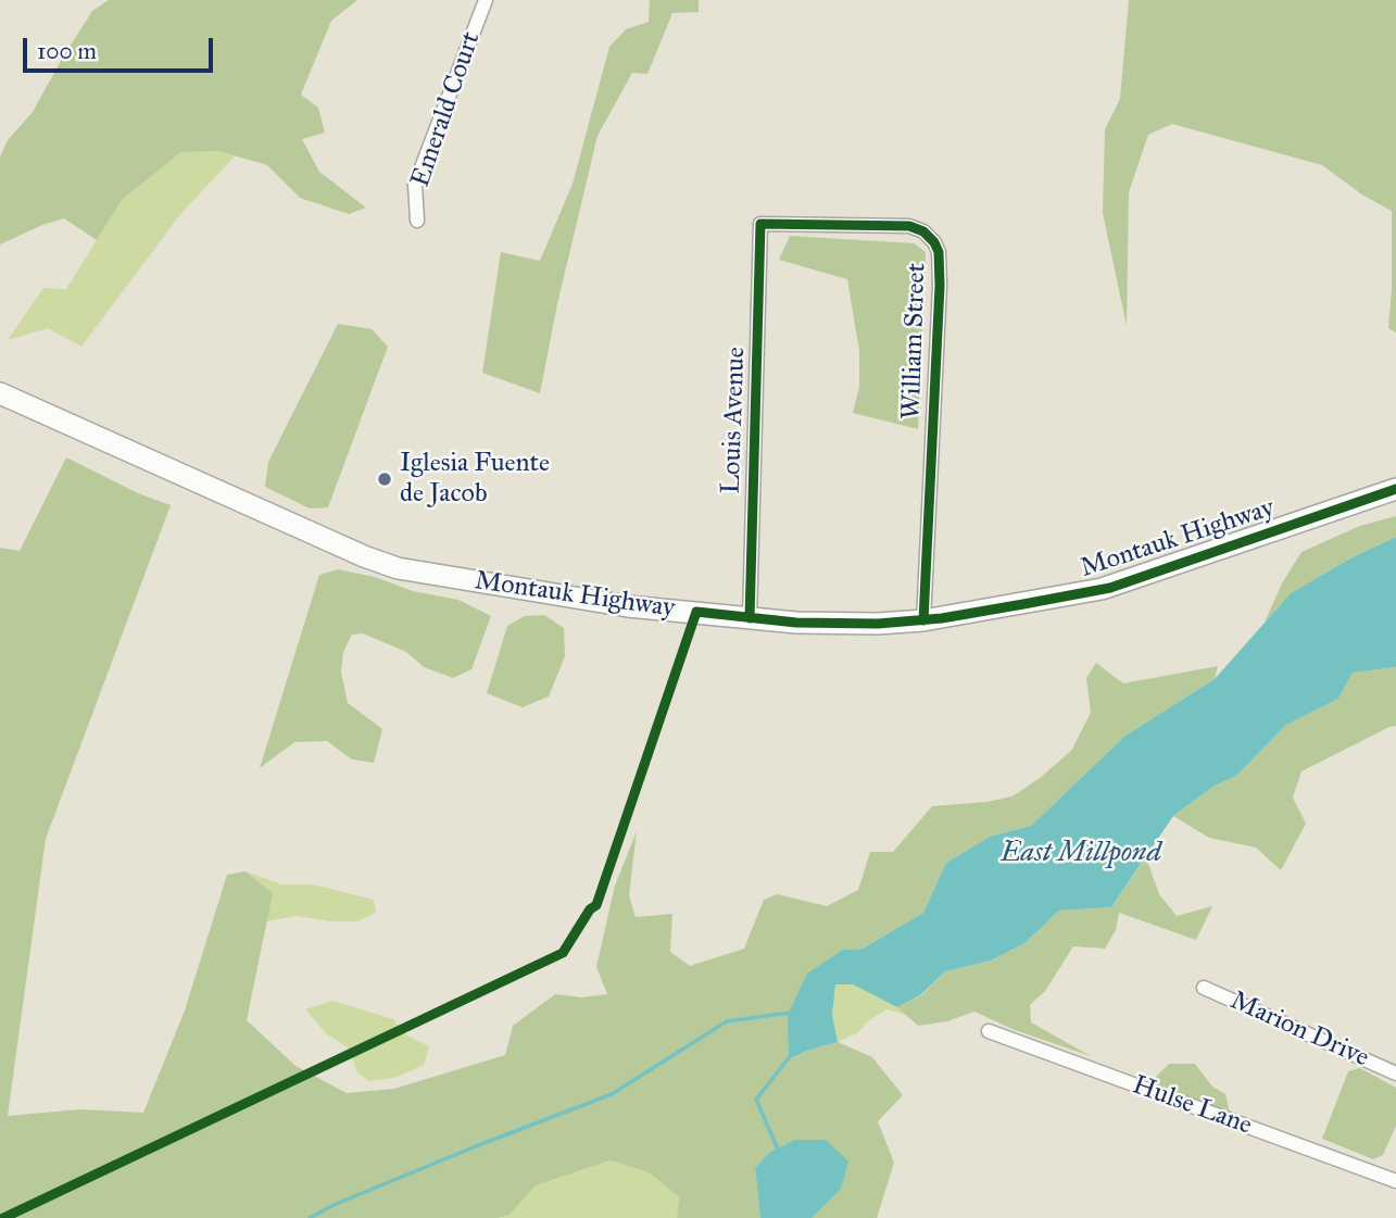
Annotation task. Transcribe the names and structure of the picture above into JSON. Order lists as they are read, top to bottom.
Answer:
{
  "streets": {
    "main road": ["Montauk Highway"],
    "street": [
      "Emerald Court",
      "William Street",
      "Louis Avenue",
      "Marion Drive",
      "Hulse Lane"
    ]
  },
  "crossings": [
    ["William Street", "Louis Avenue"],
    ["William Street", "Montauk Highway"],
    ["Louis Avenue", "Montauk Highway"]
  ],
  "water": ["East Millpond"],
  "places": ["Iglesia Fuente de Jacob"],
  "scale_bar": "100 m"
}
